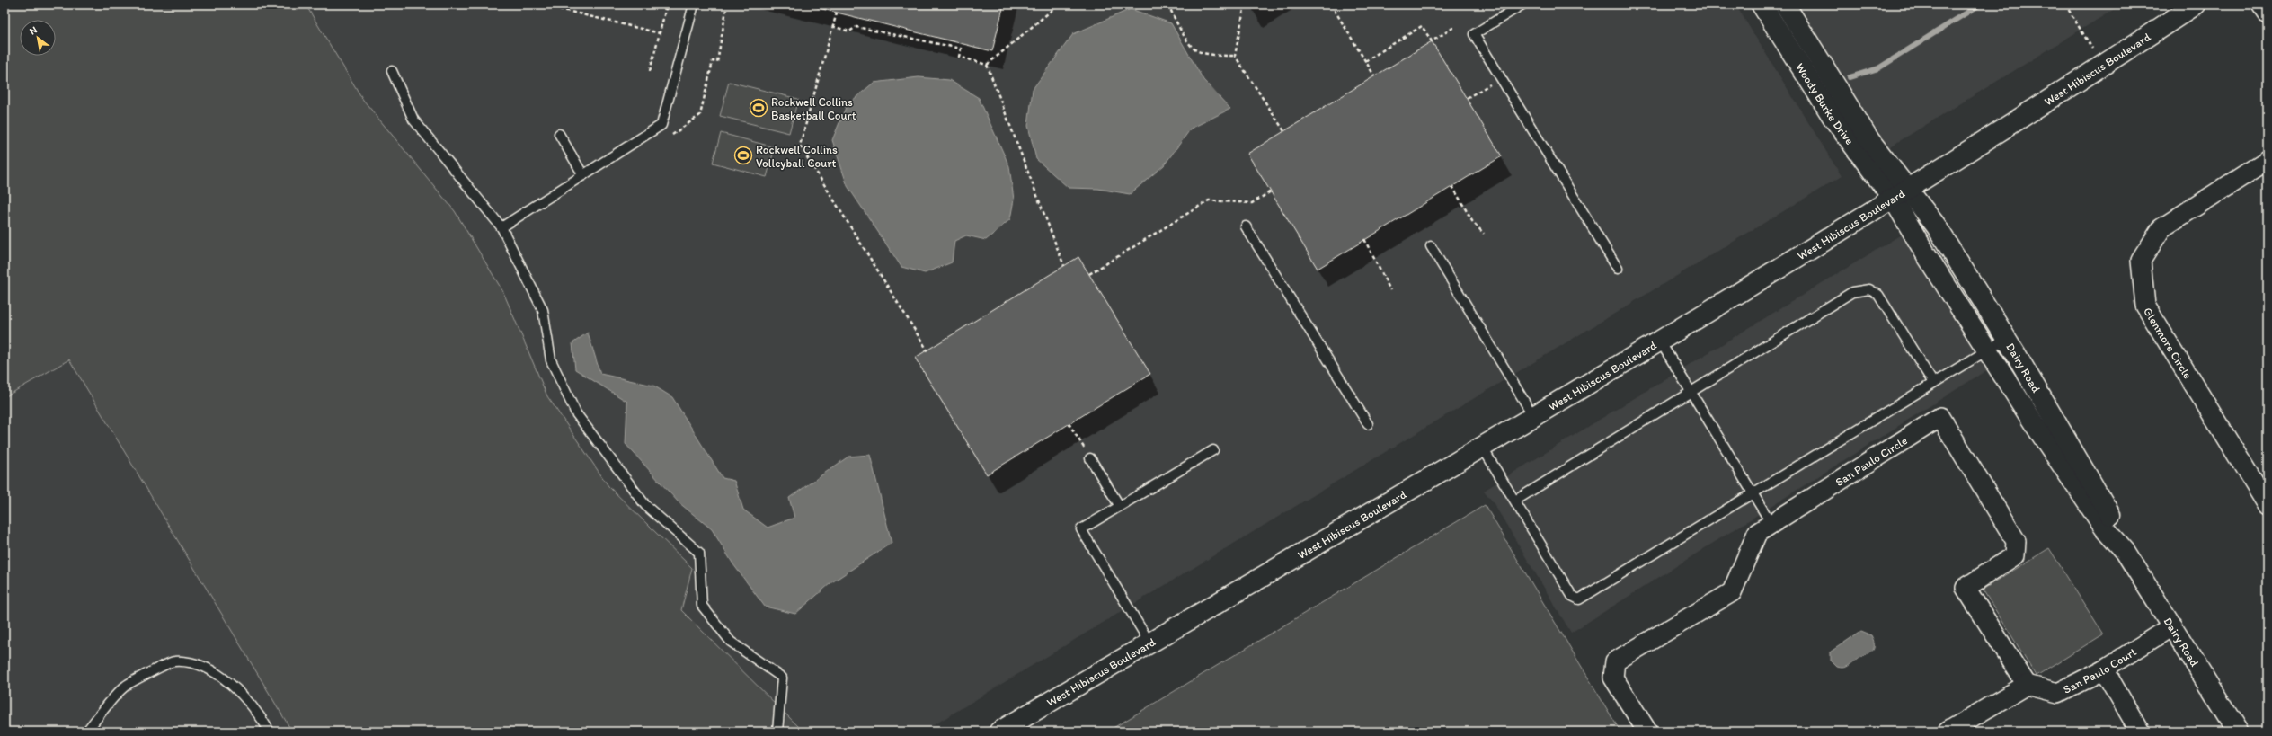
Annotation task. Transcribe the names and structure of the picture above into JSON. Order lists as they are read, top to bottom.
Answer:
{
  "streets": {
    "street": [
      "West Hibiscus Boulevard",
      "Woody Burke Drive",
      "Glenmore Circle",
      "Dairy Road",
      "San Paulo Circle",
      "San Paulo Court"
    ]
  },
  "crossings": [
    ["West Hibiscus Boulevard", "Woody Burke Drive"],
    ["West Hibiscus Boulevard", "Dairy Road"],
    ["Woody Burke Drive", "Dairy Road"],
    ["Dairy Road", "San Paulo Court"],
    ["San Paulo Circle", "San Paulo Court"]
  ],
  "places": {
    "sports": ["Rockwell Collins Basketball Court", "Rockwell Collins Volleyball Court"]
  },
  "north": "top left"
}
